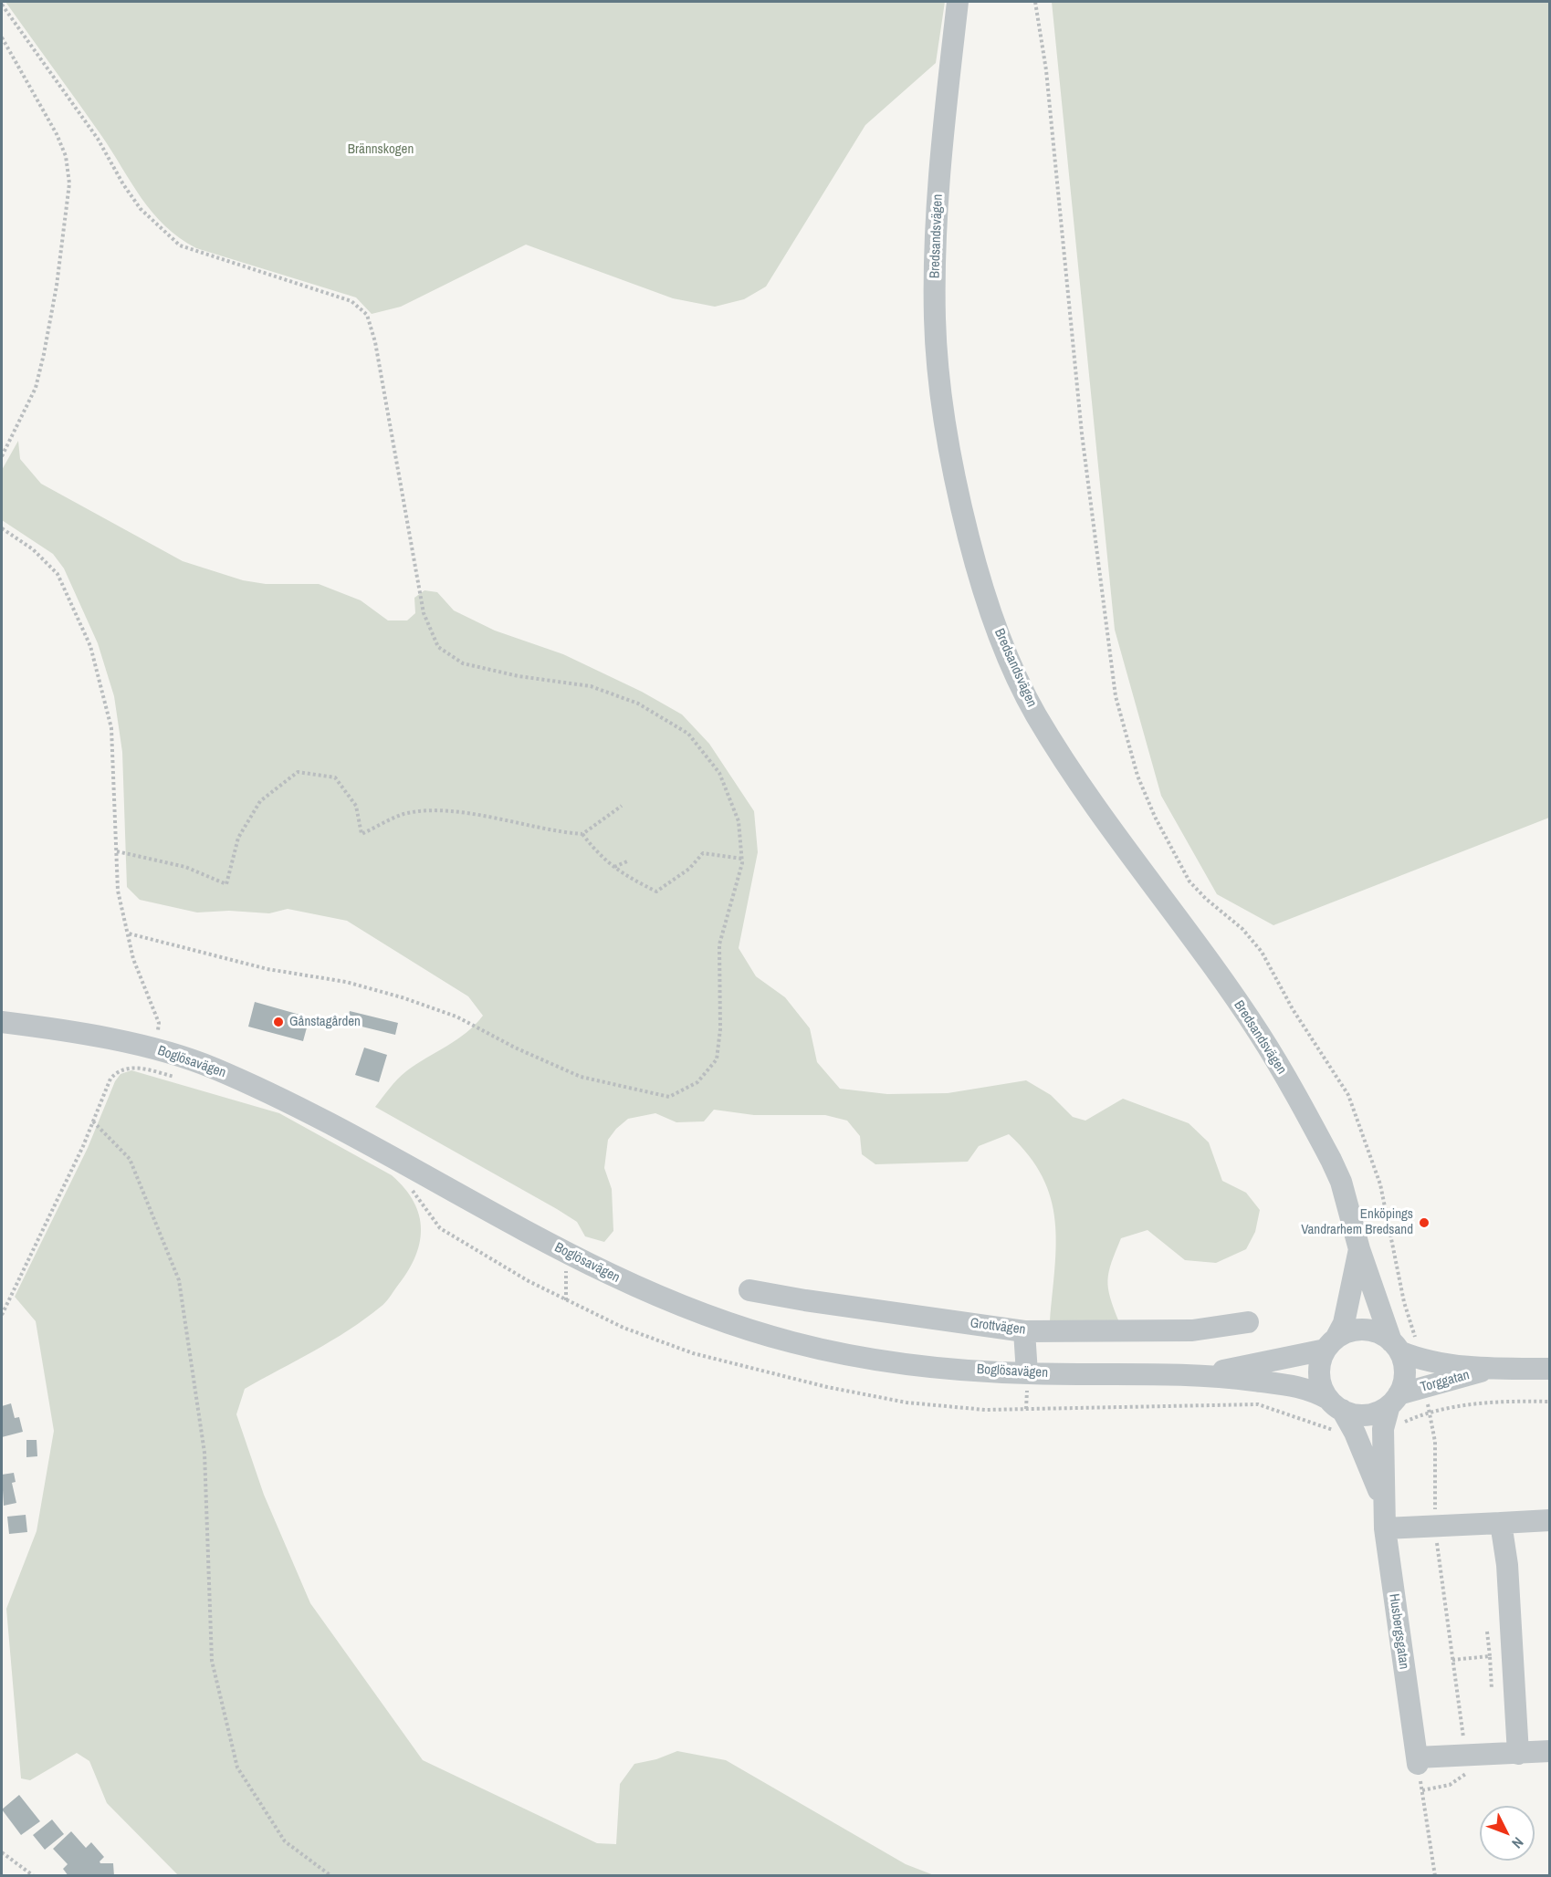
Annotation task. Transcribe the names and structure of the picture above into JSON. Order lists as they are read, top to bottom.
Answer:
{
  "streets": {
    "street": [
      "Bredsandsvägen",
      "Boglösavägen",
      "Grottvägen",
      "Torggatan",
      "Husbergsgatan"
    ]
  },
  "crossings": [
    ["Bredsandsvägen", "Boglösavägen"],
    ["Bredsandsvägen", "Torggatan"],
    ["Bredsandsvägen", "Husbergsgatan"],
    ["Boglösavägen", "Torggatan"],
    ["Boglösavägen", "Husbergsgatan"],
    ["Torggatan", "Husbergsgatan"]
  ],
  "parks": ["Brännskogen"],
  "places": ["Gånstagården", "Enköpings Vandrarhem Bredsand"],
  "north": "bottom right"
}
